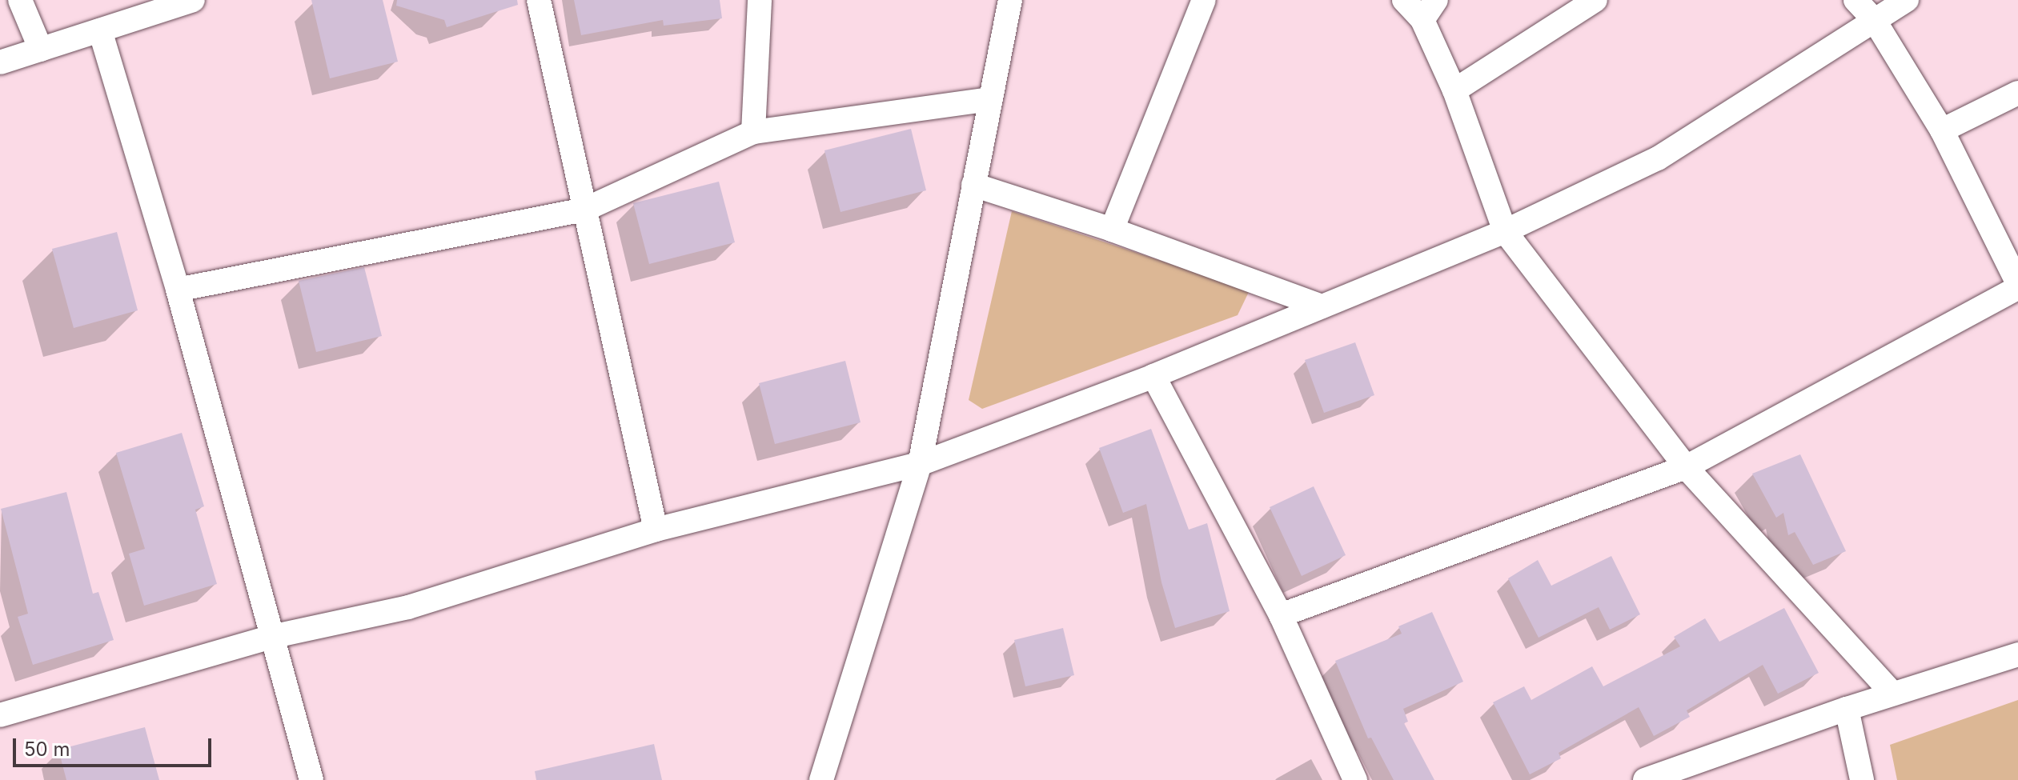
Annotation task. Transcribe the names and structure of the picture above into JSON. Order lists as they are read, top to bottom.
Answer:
{
  "scale_bar": "50 m"
}
